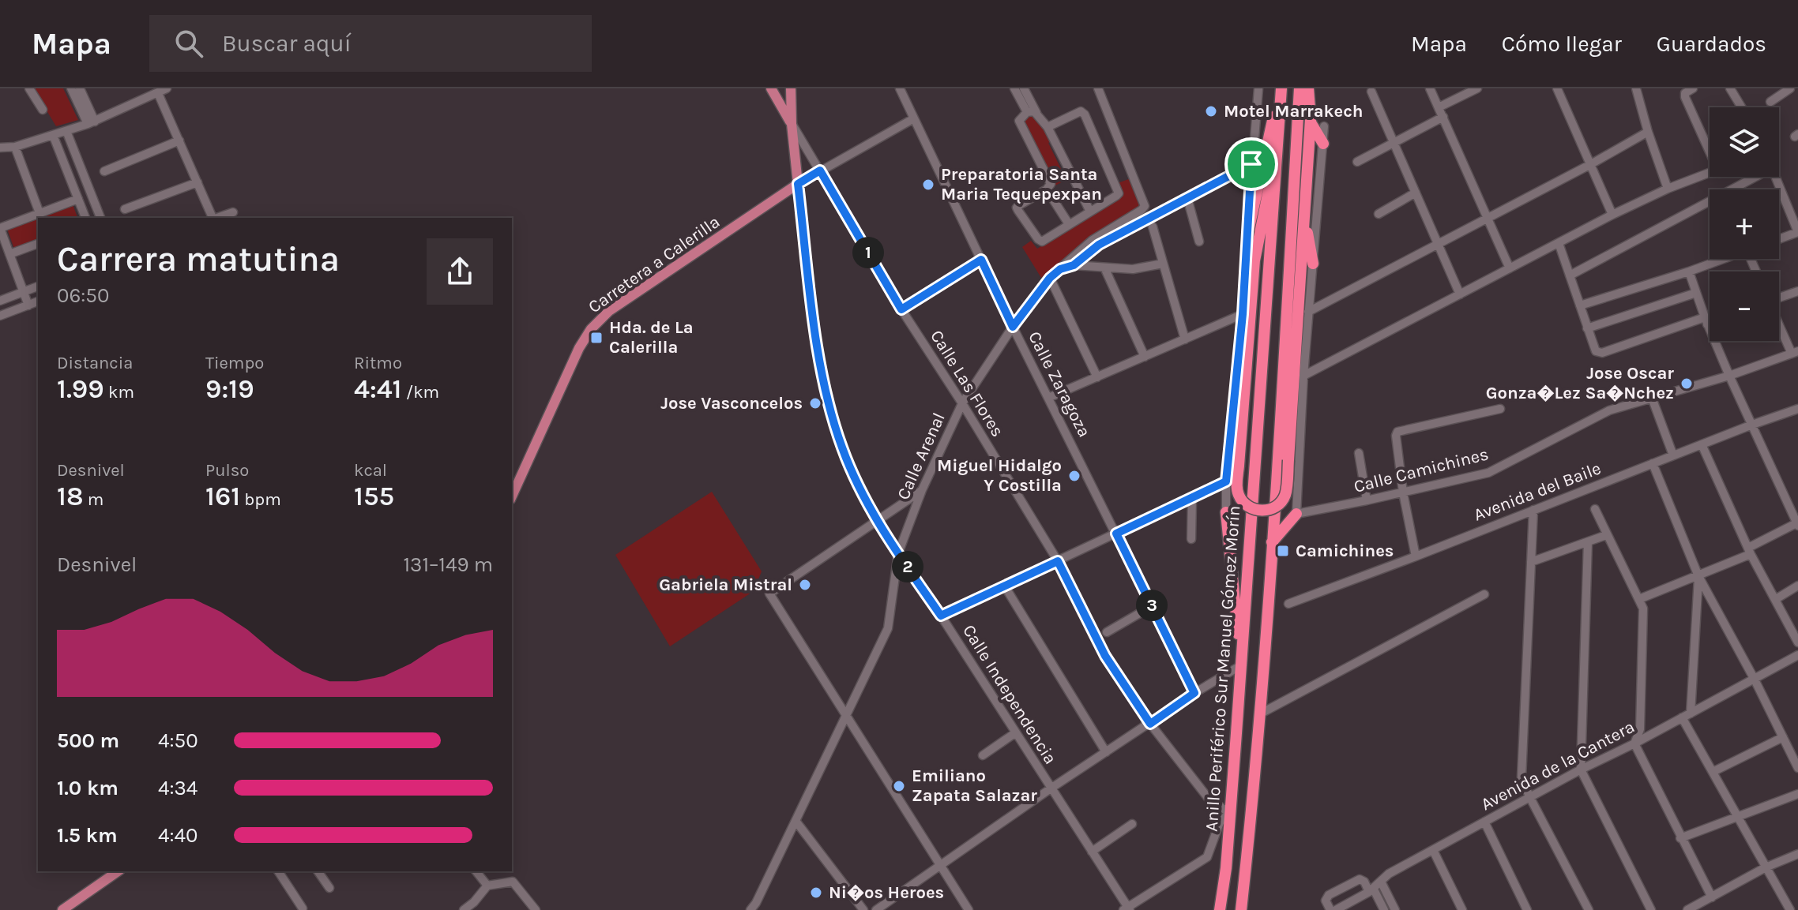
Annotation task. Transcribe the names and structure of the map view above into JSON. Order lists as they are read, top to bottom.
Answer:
{
  "streets": {
    "highway": ["Anillo Periférico Sur Manuel Gómez Morín"],
    "main road": ["Carretera a Calerilla", "Calle Las Flores", "Calle Independencia"],
    "street": [
      "Calle Zaragoza",
      "Calle Arenal",
      "Calle Camichines",
      "Avenida del Baile",
      "Avenida de la Cantera"
    ]
  },
  "crossings": [
    ["Carretera a Calerilla", "Calle Independencia"],
    ["Calle Las Flores", "Calle Arenal"],
    ["Calle Las Flores", "Anillo Periférico Sur Manuel Gómez Morín"],
    ["Calle Las Flores", "Calle Independencia"],
    ["Calle Zaragoza", "Calle Arenal"],
    ["Calle Arenal", "Calle Independencia"]
  ],
  "places": {
    "other": [
      "Motel Marrakech",
      "Preparatoria Santa Maria Tequepexpan",
      "Jose Oscar Gonza�Lez Sa�Nchez",
      "Jose Vasconcelos",
      "Miguel Hidalgo Y Costilla",
      "Gabriela Mistral",
      "Emiliano Zapata Salazar",
      "Ni�os Heroes"
    ],
    "transit": ["Hda. de La Calerilla", "Camichines"]
  },
  "page": {
    "header": "Mapa",
    "search": "Buscar aquí",
    "nav": ["Mapa", "Cómo llegar", "Guardados"],
    "map_buttons": ["+", "−"],
    "heading": ["Carrera matutina", "06:50"],
    "pins": ["1", "2", "3"],
    "stats": [
      ["Distancia", "1.99 km"],
      ["Tiempo", "9:19"],
      ["Ritmo", "4:41 /km"],
      ["Desnivel", "18 m"],
      ["Pulso", "161 bpm"],
      ["kcal", "155"]
    ],
    "chart": ["Desnivel", "131–149 m"],
    "list": [
      {
        "name": "500 m",
        "note": "4:50"
      },
      {
        "name": "1.0 km",
        "note": "4:34"
      },
      {
        "name": "1.5 km",
        "note": "4:40"
      }
    ]
  }
}
